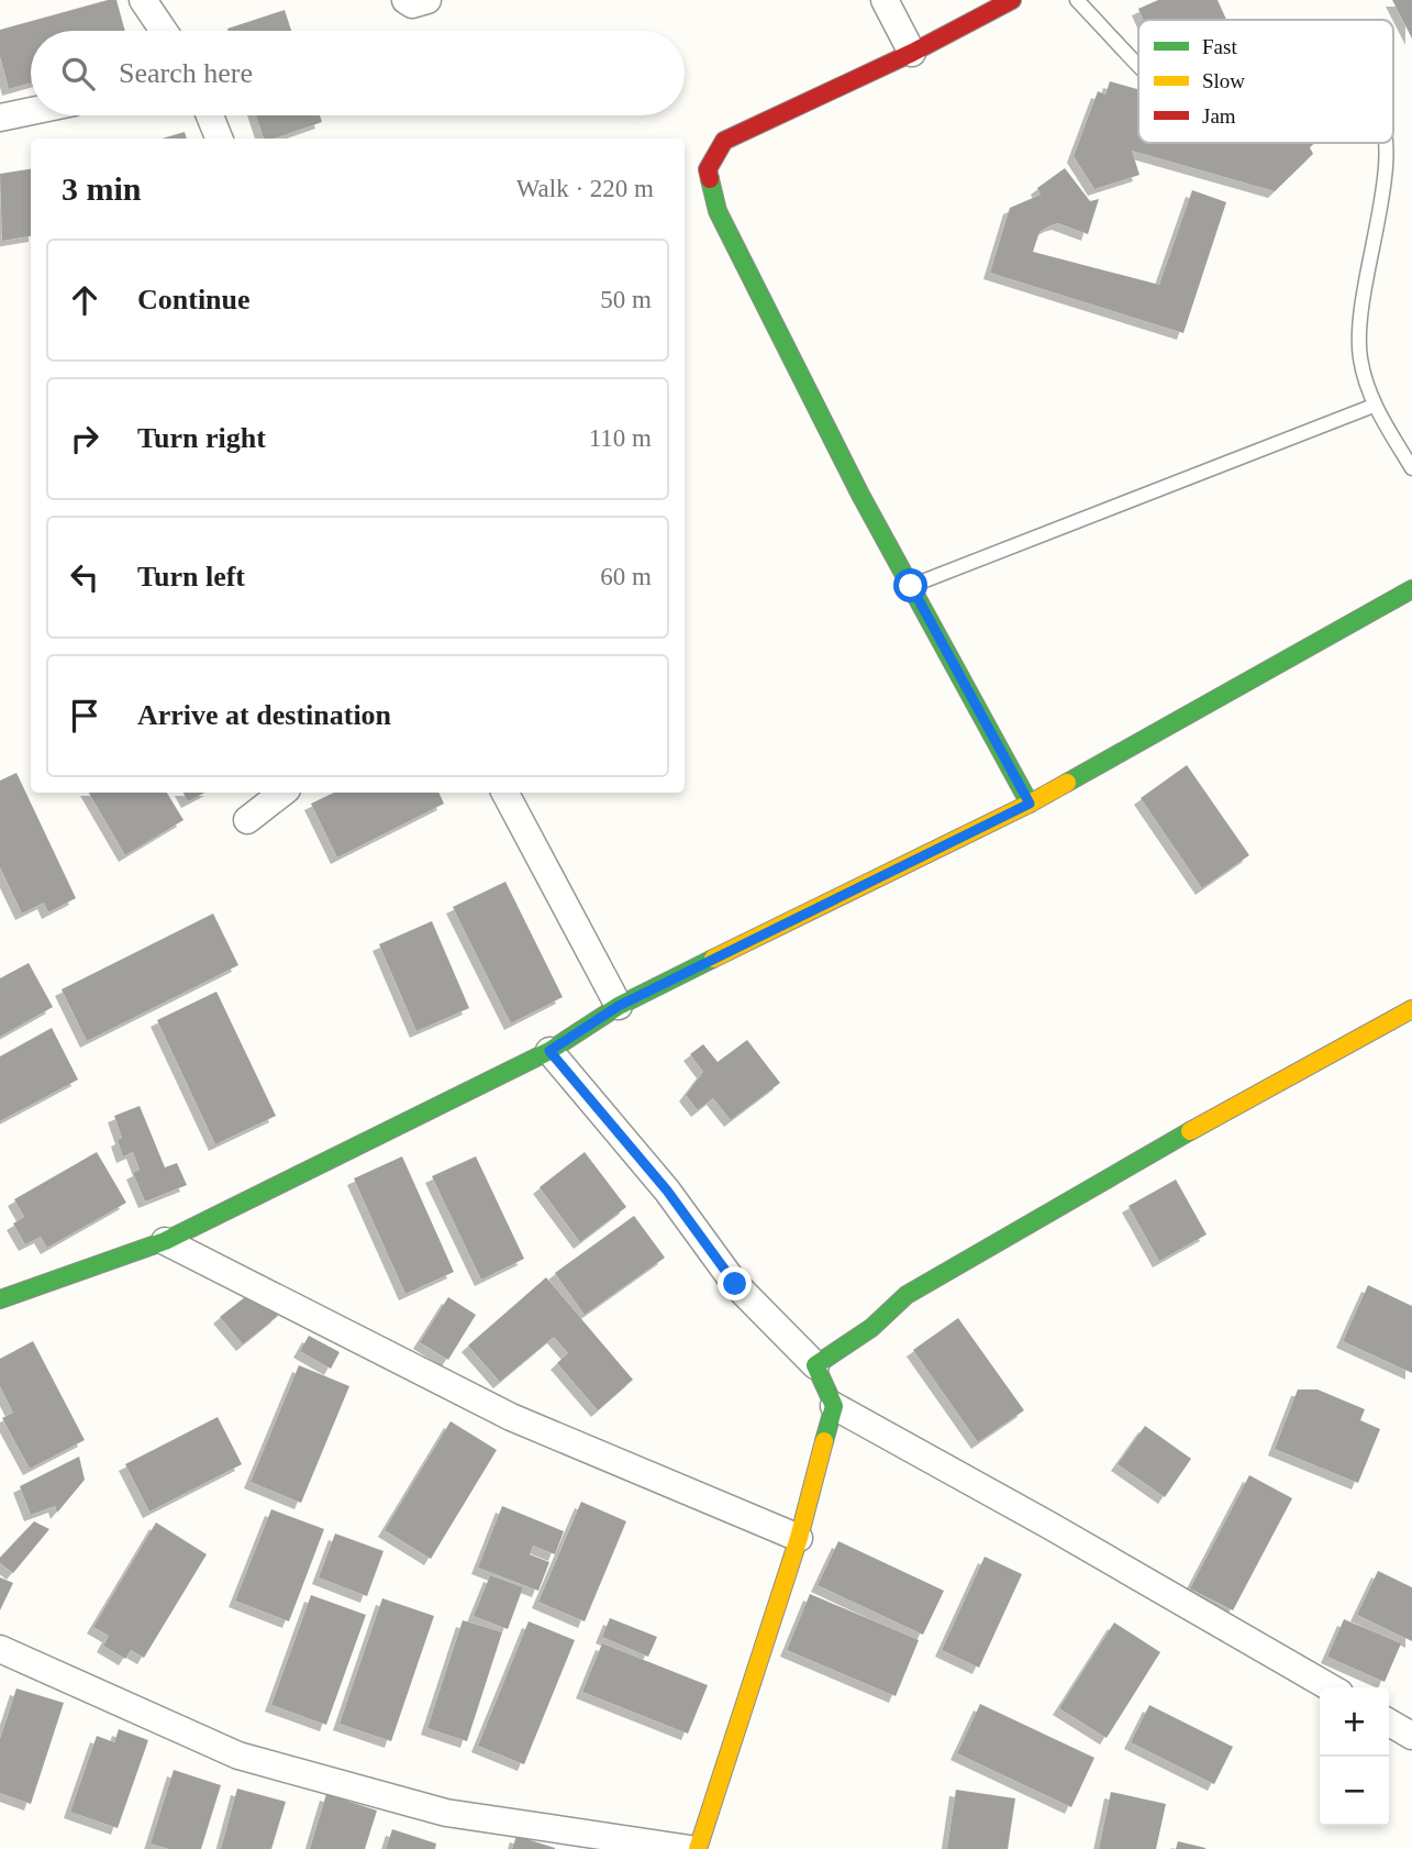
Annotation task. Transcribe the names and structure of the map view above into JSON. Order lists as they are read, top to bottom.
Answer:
{
  "legend": ["Fast", "Slow", "Jam"],
  "page": {
    "search": "Search here",
    "heading": ["3 min", "Walk · 220 m"],
    "list": [
      ["Continue", "50 m"],
      ["Turn right", "110 m"],
      ["Turn left", "60 m"],
      "Arrive at destination"
    ],
    "map_buttons": ["+", "−"]
  }
}
